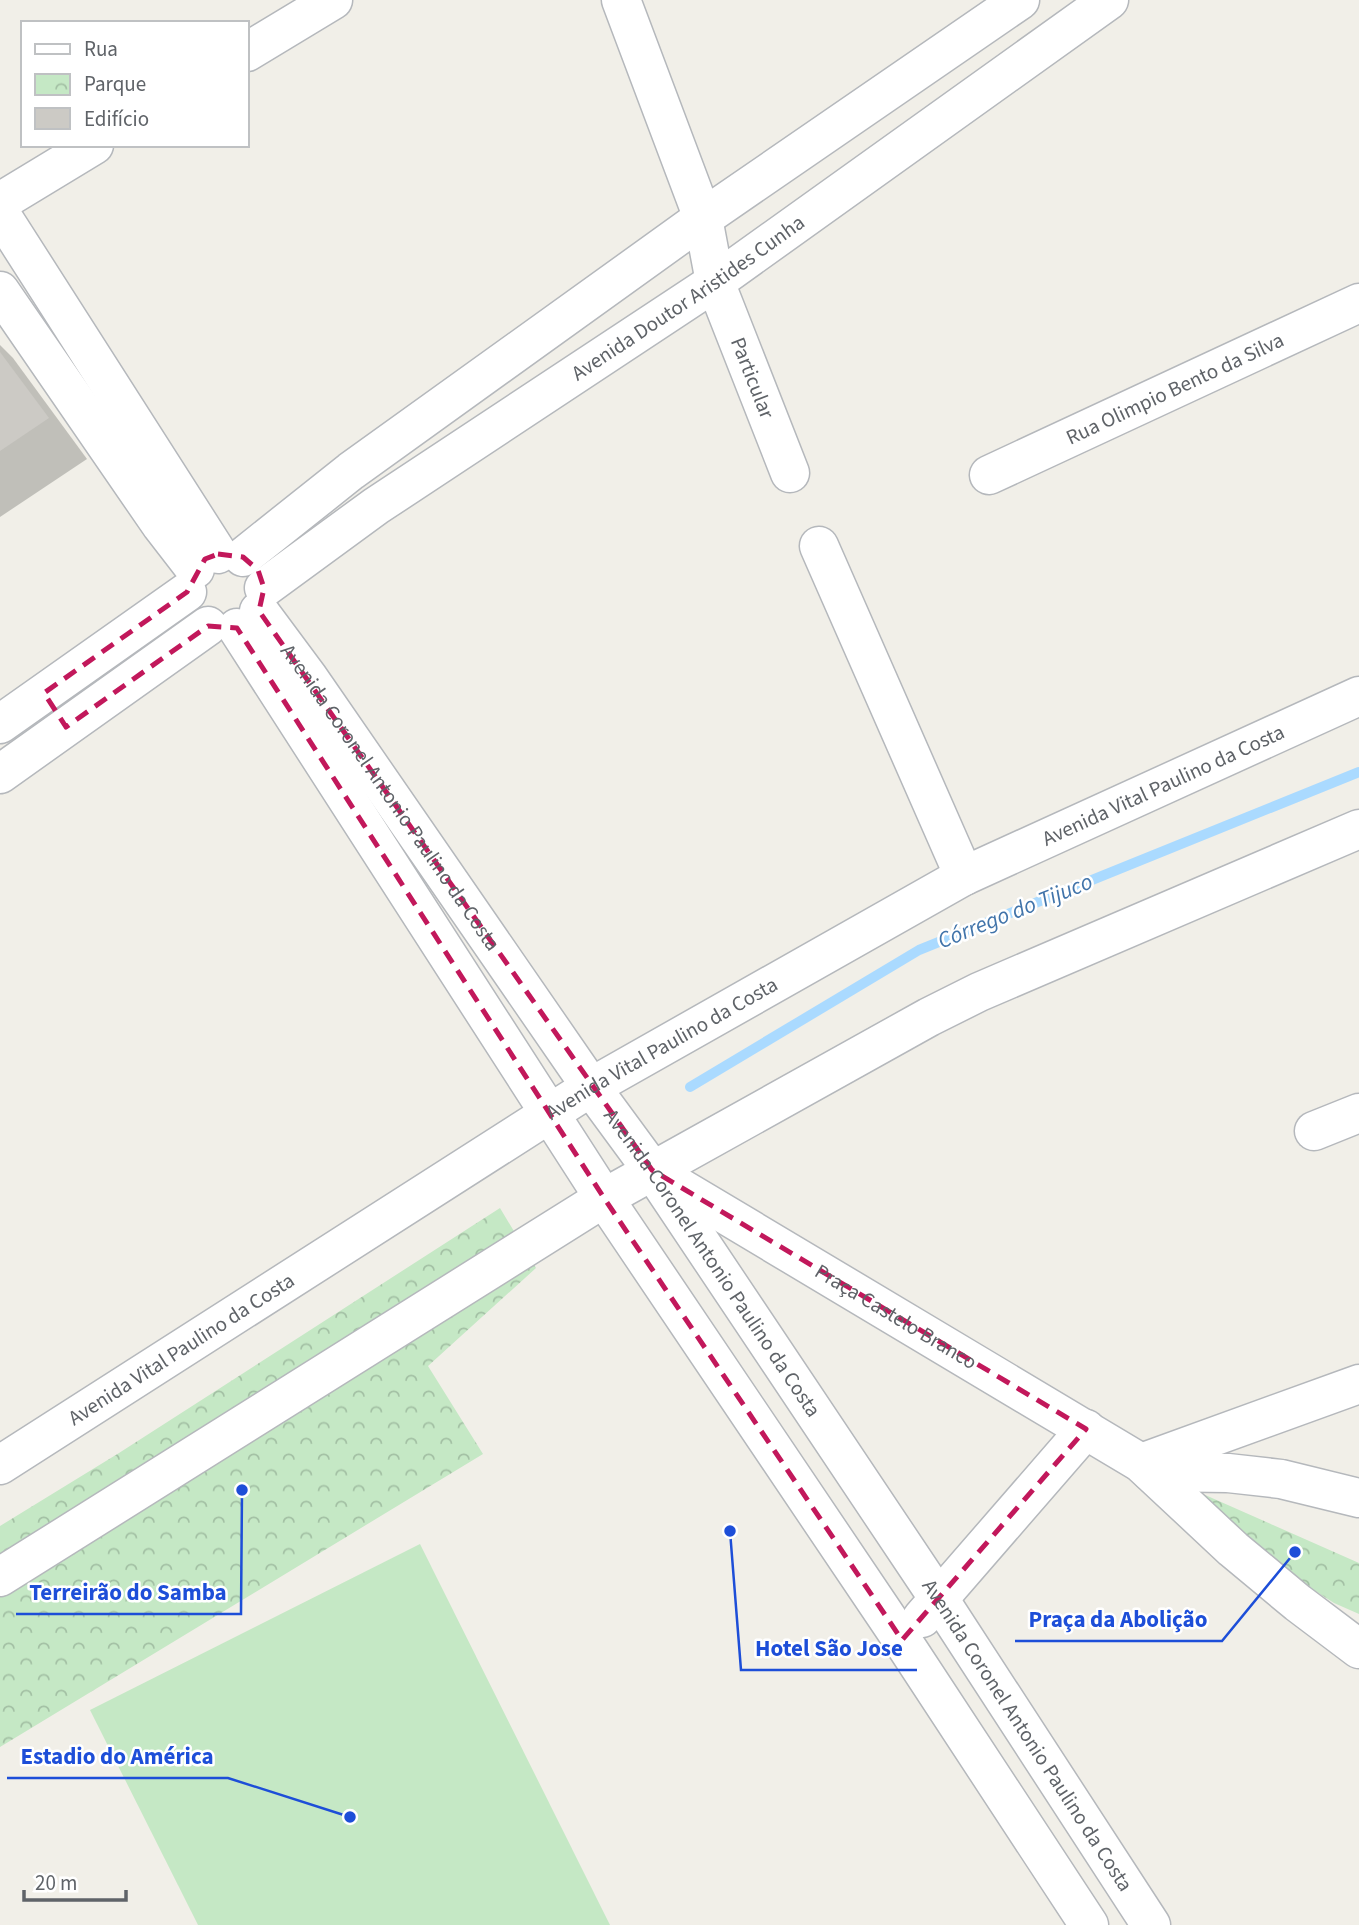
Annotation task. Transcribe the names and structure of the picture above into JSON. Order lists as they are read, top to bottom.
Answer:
{
  "streets": {
    "street": [
      "Avenida Doutor Aristides Cunha",
      "Particular",
      "Rua Olimpio Bento da Silva",
      "Avenida Vital Paulino da Costa",
      "Avenida Coronel Antonio Paulino da Costa",
      "Praça Castelo Branco"
    ]
  },
  "crossings": [
    ["Avenida Doutor Aristides Cunha", "Particular"],
    ["Avenida Doutor Aristides Cunha", "Avenida Coronel Antonio Paulino da Costa"],
    ["Avenida Vital Paulino da Costa", "Avenida Coronel Antonio Paulino da Costa"],
    ["Avenida Coronel Antonio Paulino da Costa", "Praça Castelo Branco"]
  ],
  "water": ["Córrego do Tijuco"],
  "places": [
    "Terreirão do Samba",
    "Hotel São Jose",
    "Praça da Abolição",
    "Estadio do América"
  ],
  "legend": ["Rua", "Parque", "Edifício"],
  "scale_bar": "20 m"
}
